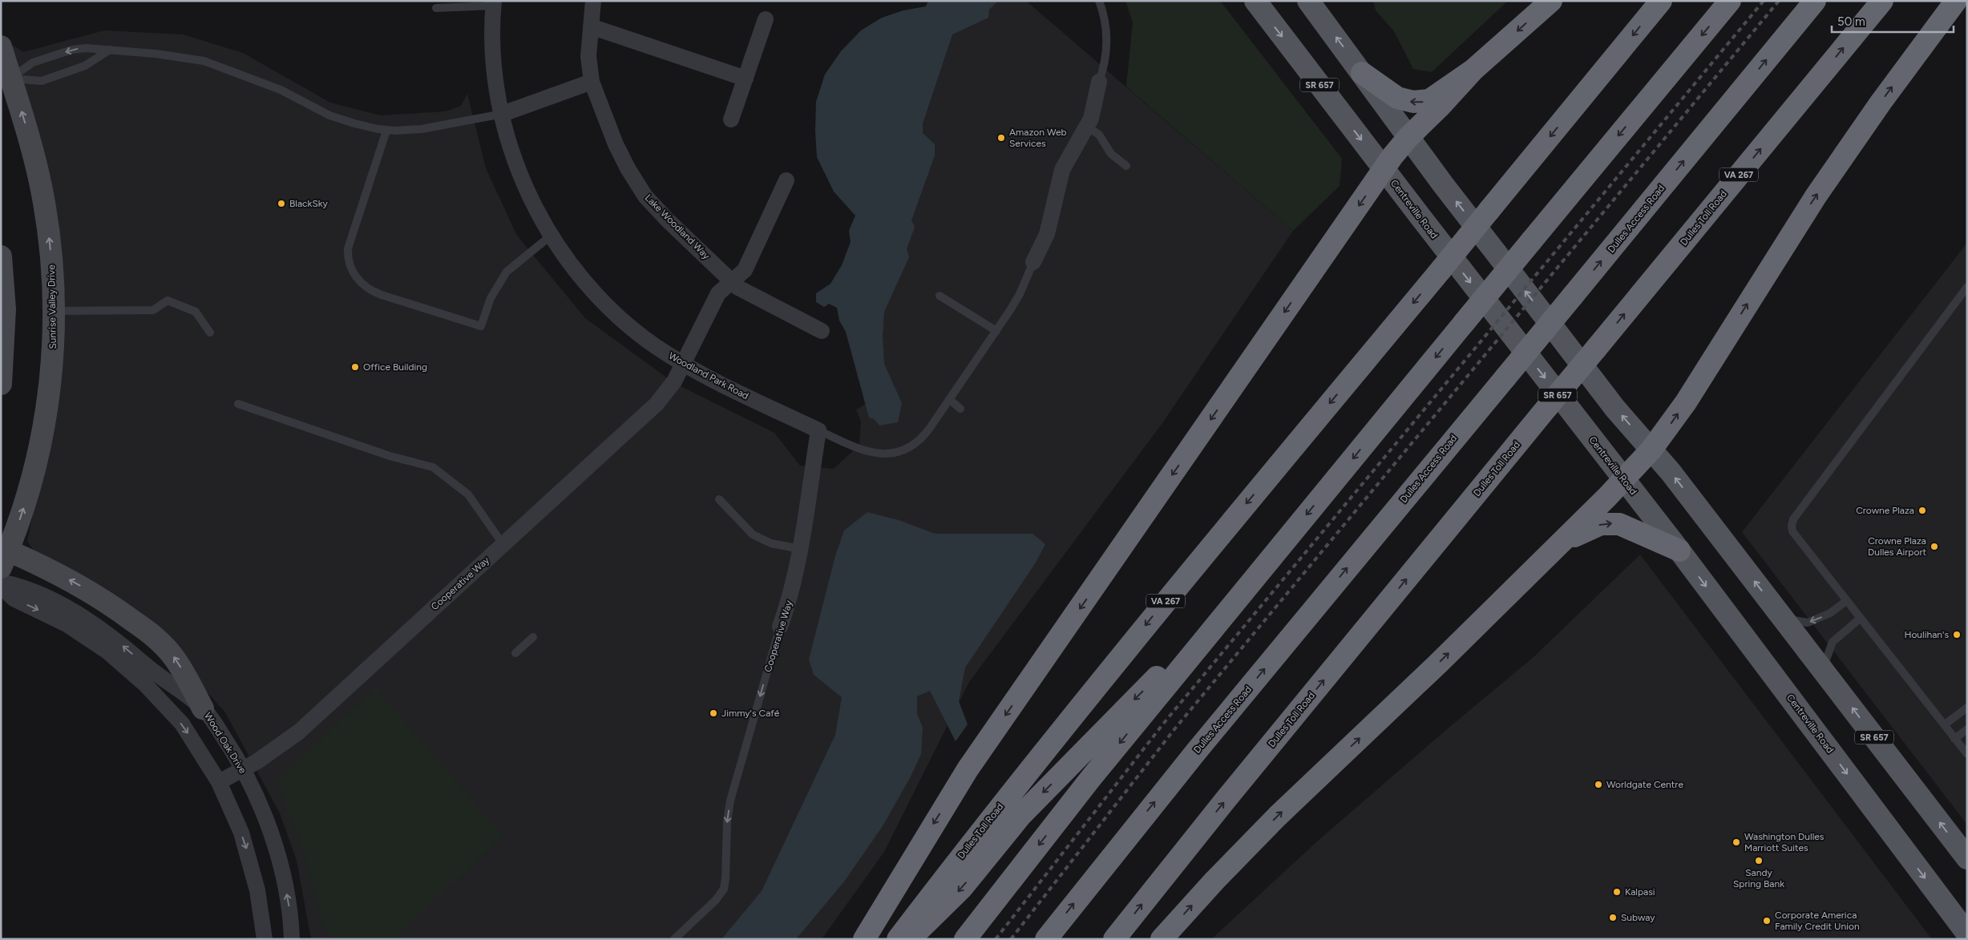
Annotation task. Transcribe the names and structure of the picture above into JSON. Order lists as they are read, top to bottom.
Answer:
{
  "streets": {
    "highway": ["VA 267", "Dulles Toll Road", "Dulles Access Road"],
    "main road": ["SR 657", "Centreville Road", "Sunrise Valley Drive"],
    "street": [
      "Lake Woodland Way",
      "Woodland Park Road",
      "Cooperative Way",
      "Wood Oak Drive"
    ]
  },
  "crossings": [
    ["Lake Woodland Way", "Cooperative Way"],
    ["Woodland Park Road", "Cooperative Way"],
    ["Cooperative Way", "Wood Oak Drive"]
  ],
  "one_way": ["Sunrise Valley Drive"],
  "places": [
    "Amazon Web Services",
    "BlackSky",
    "Office Building",
    "Crowne Plaza",
    "Crowne Plaza Dulles Airport",
    "Houlihan's",
    "Jimmy's Café",
    "Worldgate Centre",
    "Washington Dulles Marriott Suites",
    "Sandy Spring Bank",
    "Kalpasi",
    "Subway",
    "Corporate America Family Credit Union"
  ],
  "scale_bar": "50 m"
}
